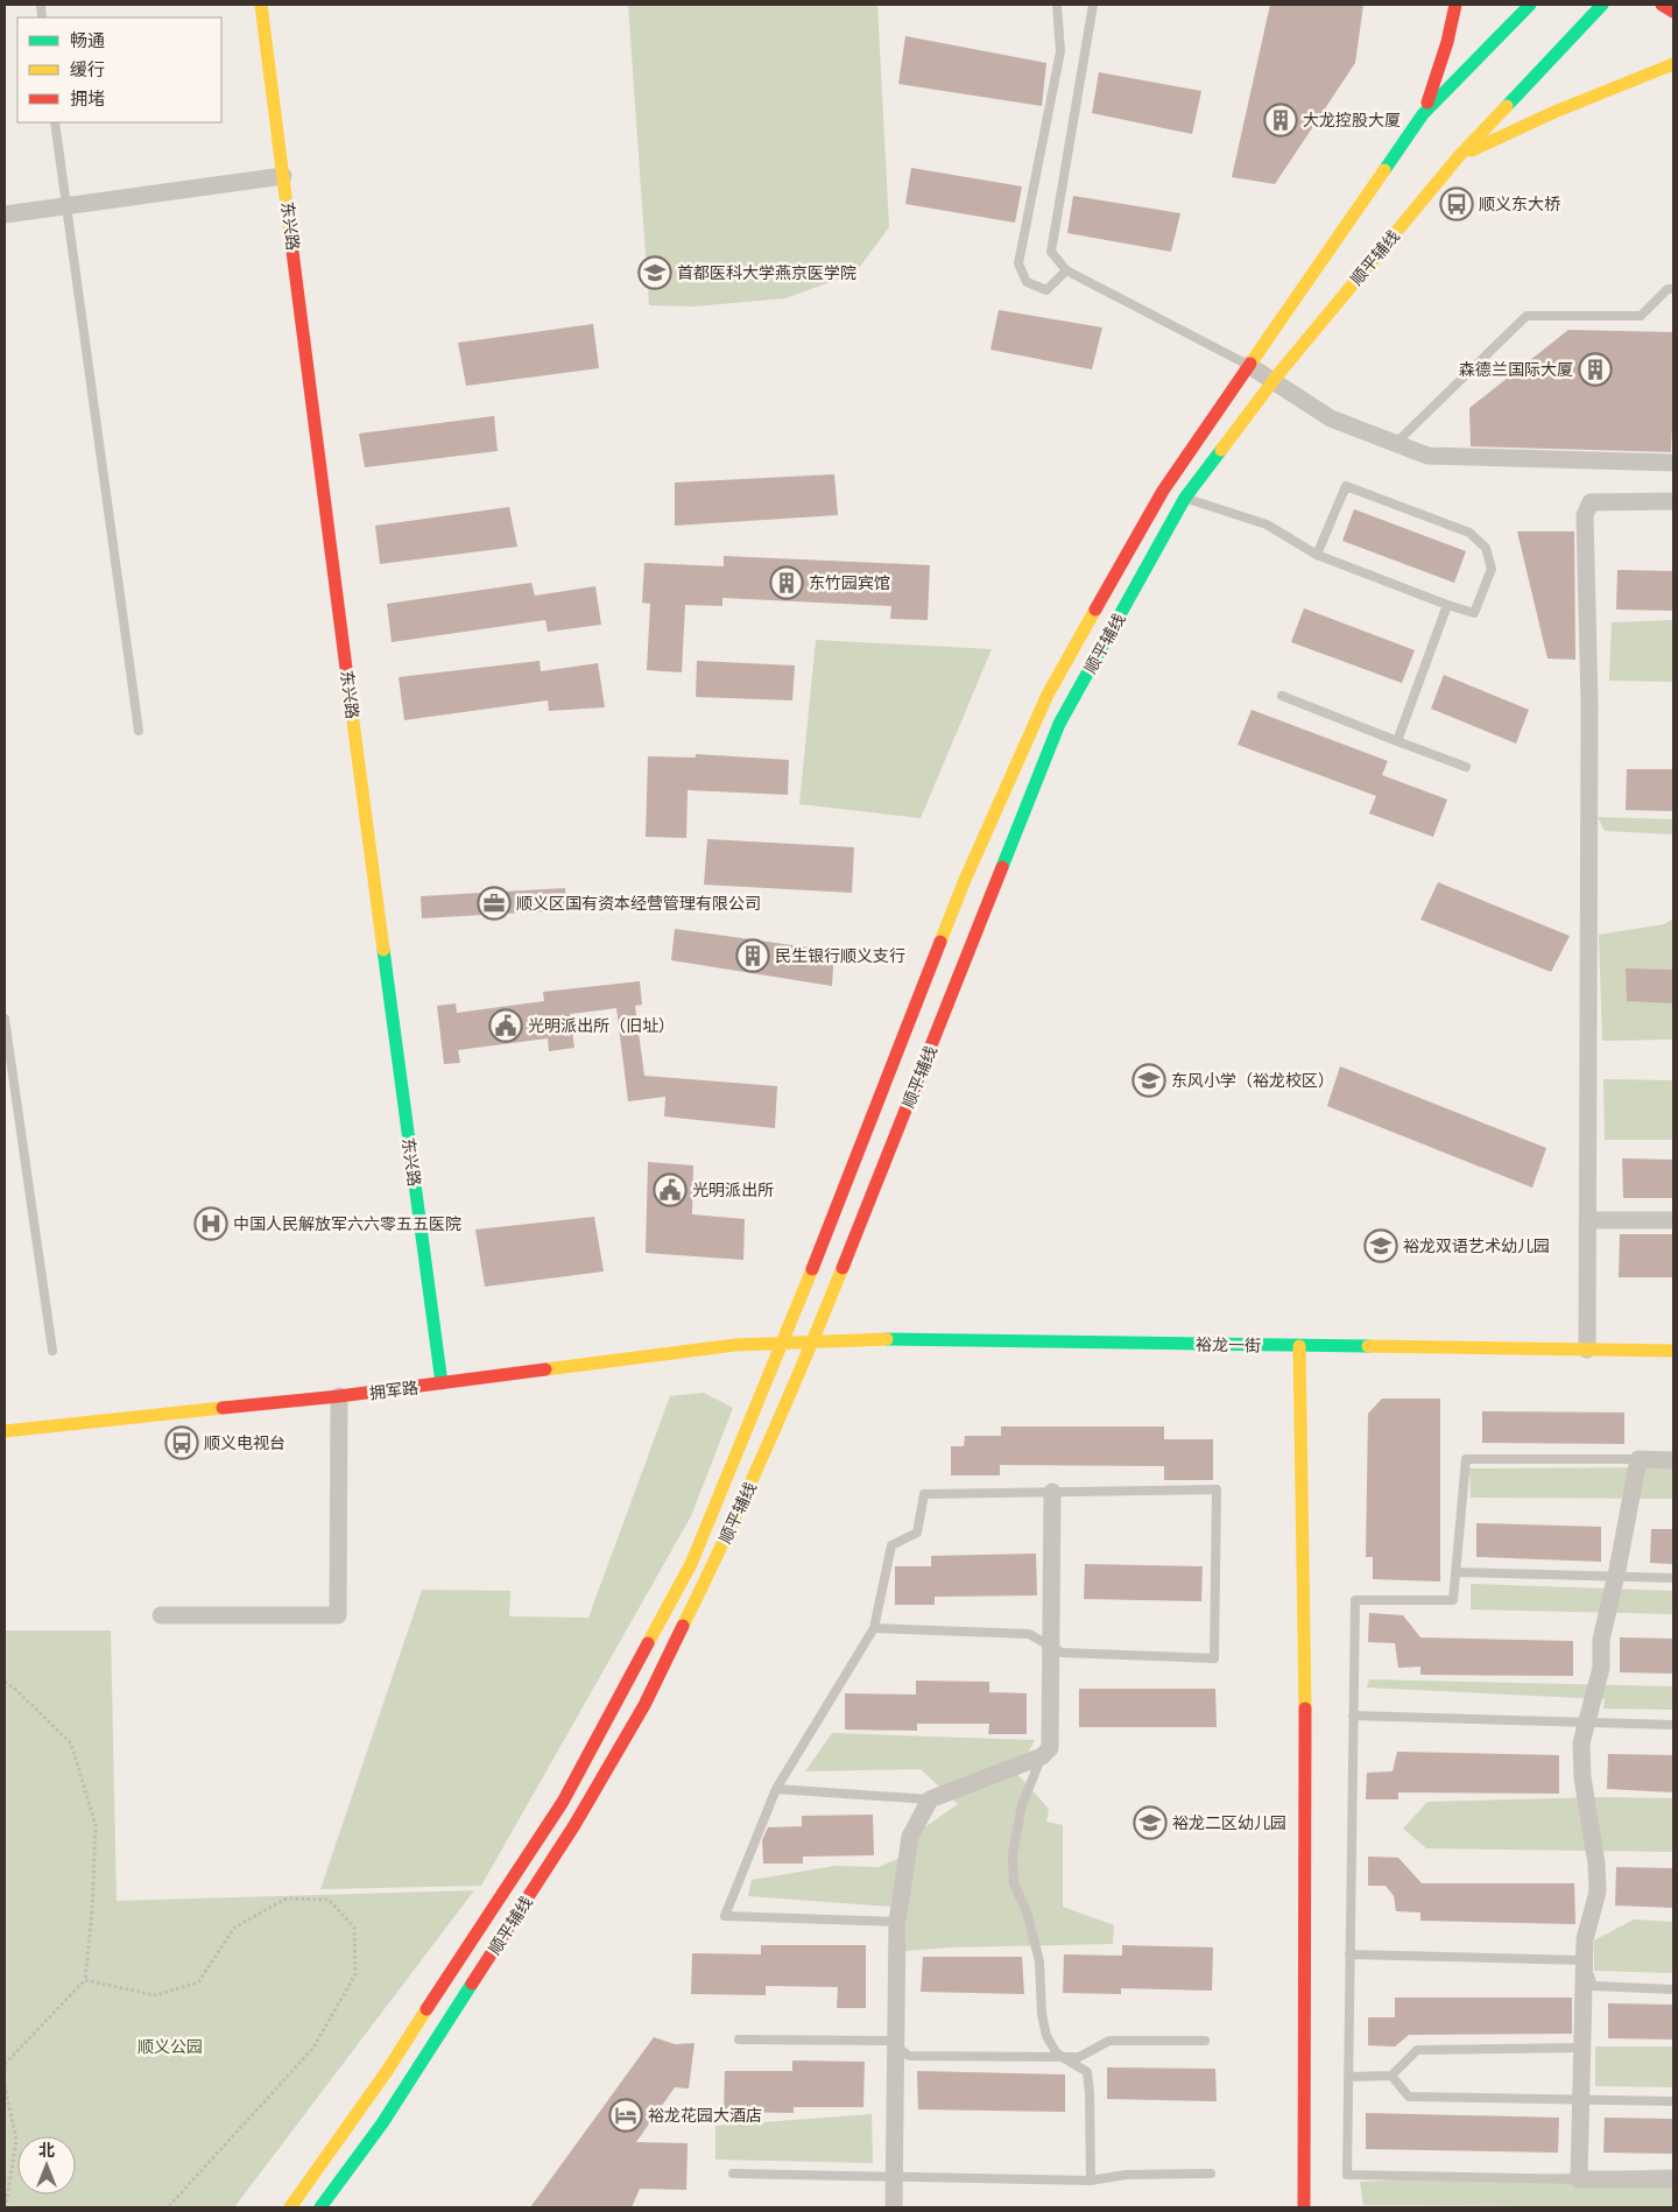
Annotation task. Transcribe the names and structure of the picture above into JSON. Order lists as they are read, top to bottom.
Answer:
{
  "streets": {
    "main road": [
      "东兴路",
      "顺平辅线",
      "裕龙一街",
      "拥军路"
    ]
  },
  "crossings": [
    ["东兴路", "拥军路"],
    ["顺平辅线", "裕龙一街"],
    ["顺平辅线", "拥军路"],
    ["裕龙一街", "拥军路"]
  ],
  "parks": ["顺义公园"],
  "places": {
    "building": [
      "大龙控股大厦",
      "森德兰国际大厦",
      "东竹园宾馆",
      "民生银行顺义支行"
    ],
    "bus stop": ["顺义东大桥", "顺义电视台"],
    "school or university": [
      "首都医科大学燕京医学院",
      "东风小学（裕龙校区）",
      "裕龙双语艺术幼儿园",
      "裕龙二区幼儿园"
    ],
    "office": ["顺义区国有资本经营管理有限公司"],
    "public building": ["光明派出所（旧址）", "光明派出所"],
    "hospital": ["中国人民解放军六六零五五医院"],
    "hotel": ["裕龙花园大酒店"]
  },
  "legend": ["畅通", "缓行", "拥堵"],
  "north": "top"
}
